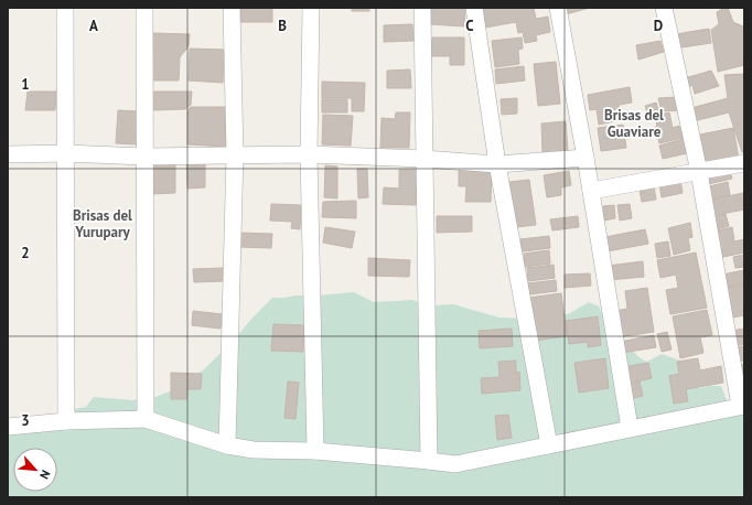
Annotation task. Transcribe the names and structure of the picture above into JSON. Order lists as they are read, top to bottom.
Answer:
{
  "districts": ["Brisas del Guaviare", "Brisas del Yurupary"],
  "north": "bottom right",
  "grid": {
    "columns": [
      "A",
      "B",
      "C",
      "D"
    ],
    "rows": ["1", "2", "3"]
  }
}
